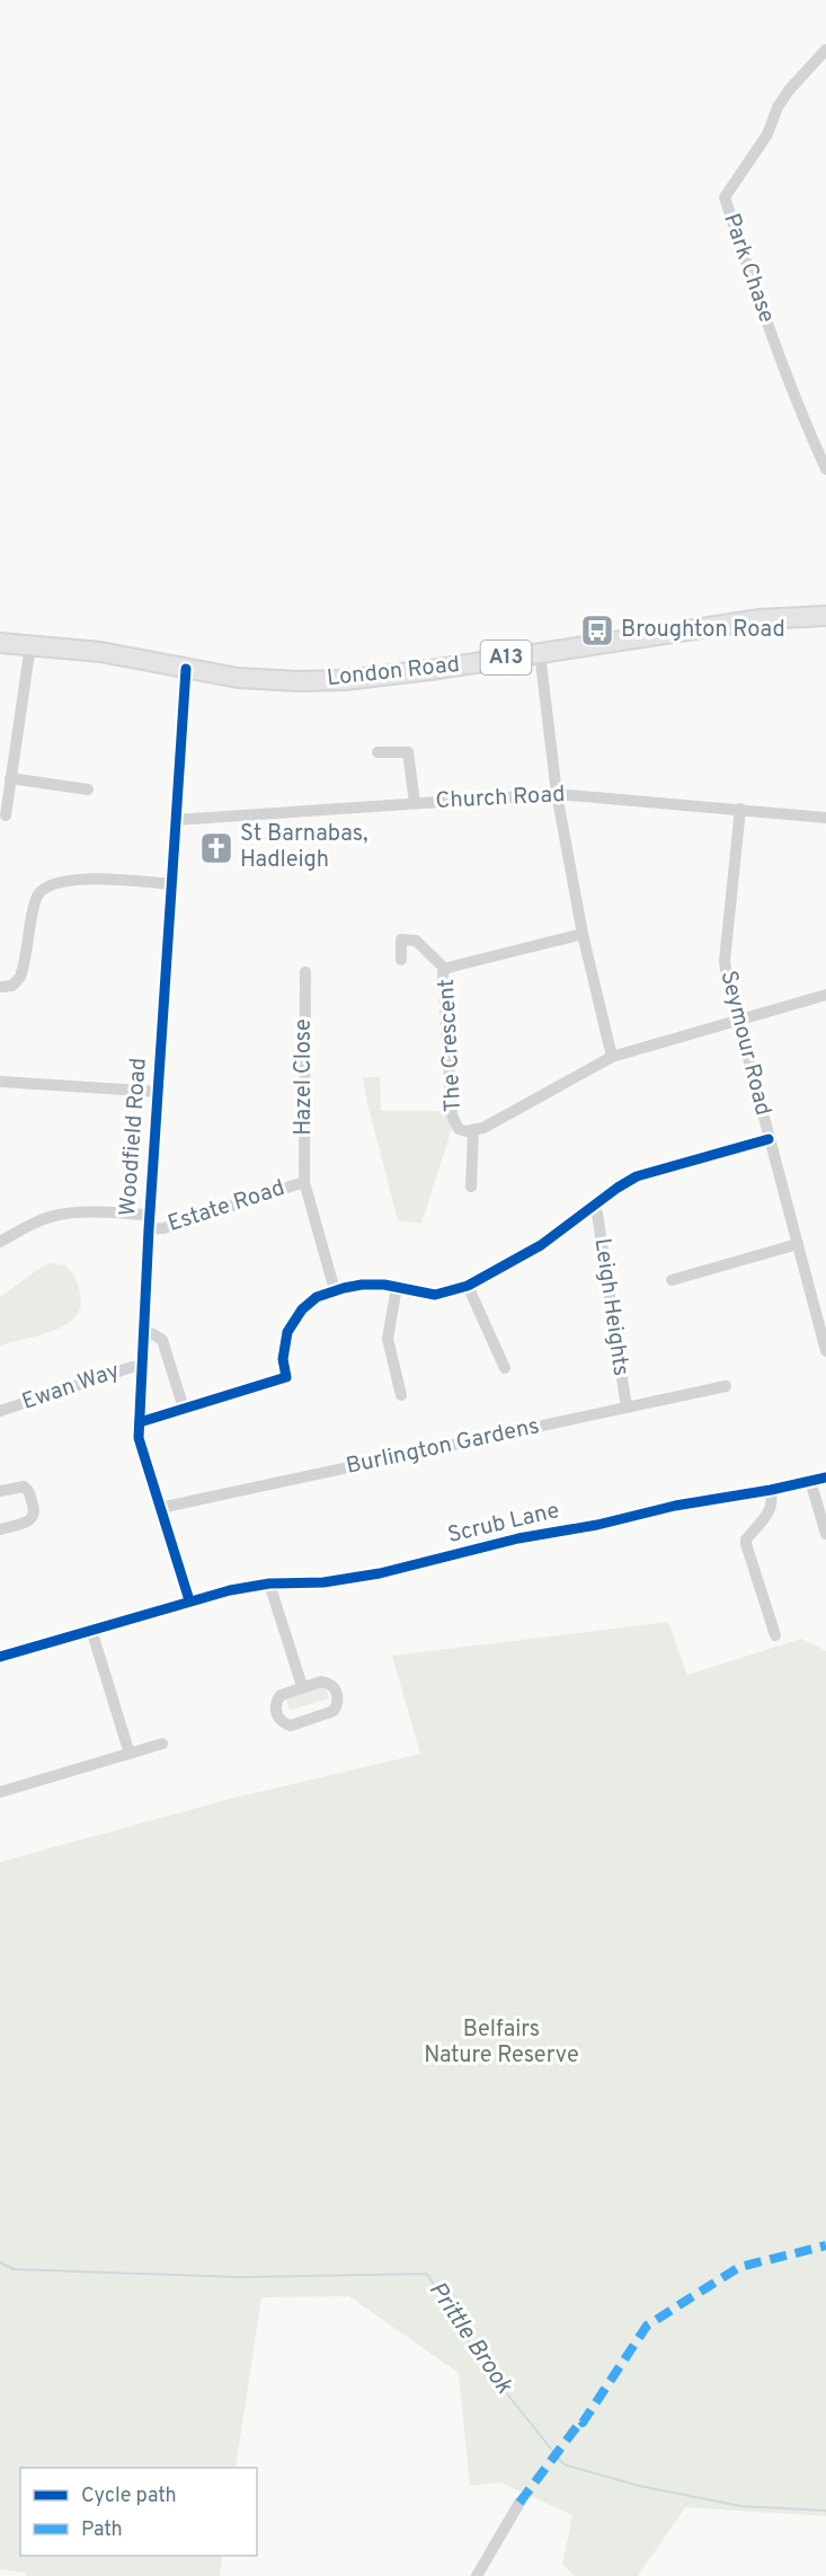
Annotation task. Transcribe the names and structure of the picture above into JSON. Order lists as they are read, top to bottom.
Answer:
{
  "streets": {
    "main road": ["A13", "London Road"],
    "street": [
      "Park Chase",
      "Church Road",
      "Seymour Road",
      "The Crescent",
      "Hazel Close",
      "Woodfield Road",
      "Estate Road",
      "Leigh Heights",
      "Ewan Way",
      "Burlington Gardens",
      "Scrub Lane"
    ]
  },
  "crossings": [
    ["London Road", "Woodfield Road"],
    ["Church Road", "Seymour Road"],
    ["Church Road", "Woodfield Road"],
    ["Seymour Road", "The Crescent"],
    ["Hazel Close", "Estate Road"],
    ["Woodfield Road", "Estate Road"],
    ["Woodfield Road", "Ewan Way"],
    ["Woodfield Road", "Burlington Gardens"],
    ["Woodfield Road", "Scrub Lane"],
    ["Leigh Heights", "Burlington Gardens"]
  ],
  "water": ["Prittle Brook"],
  "parks": ["Belfairs Nature Reserve"],
  "places": {
    "bus stop": ["Broughton Road"],
    "church": ["St Barnabas, Hadleigh"]
  },
  "legend": ["Cycle path", "Path"]
}
